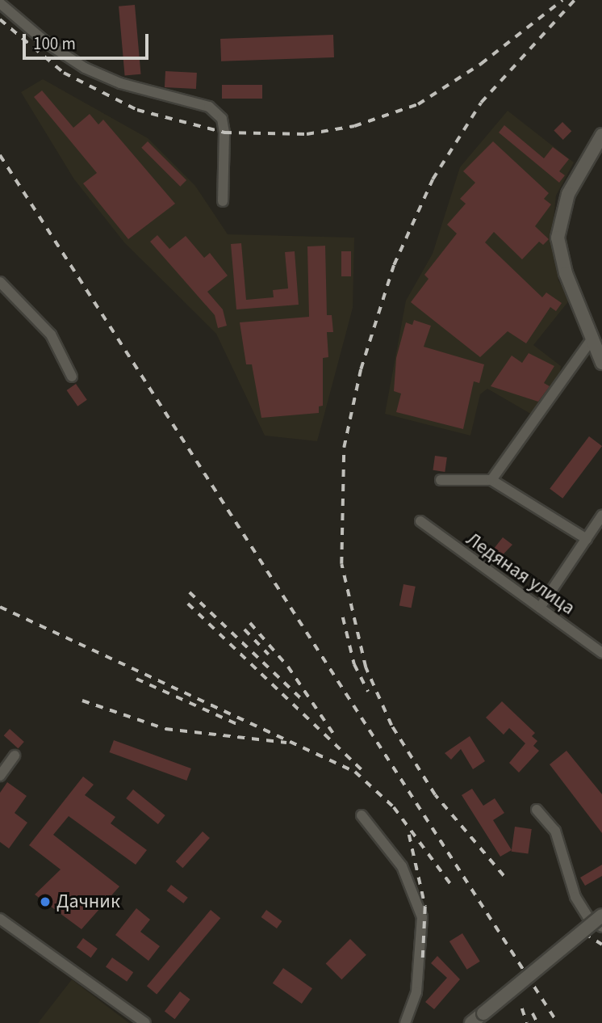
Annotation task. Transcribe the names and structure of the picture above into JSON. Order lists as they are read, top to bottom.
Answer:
{
  "streets": {
    "street": ["Ледяная улица"]
  },
  "places": ["Дачник"],
  "scale_bar": "100 m"
}
